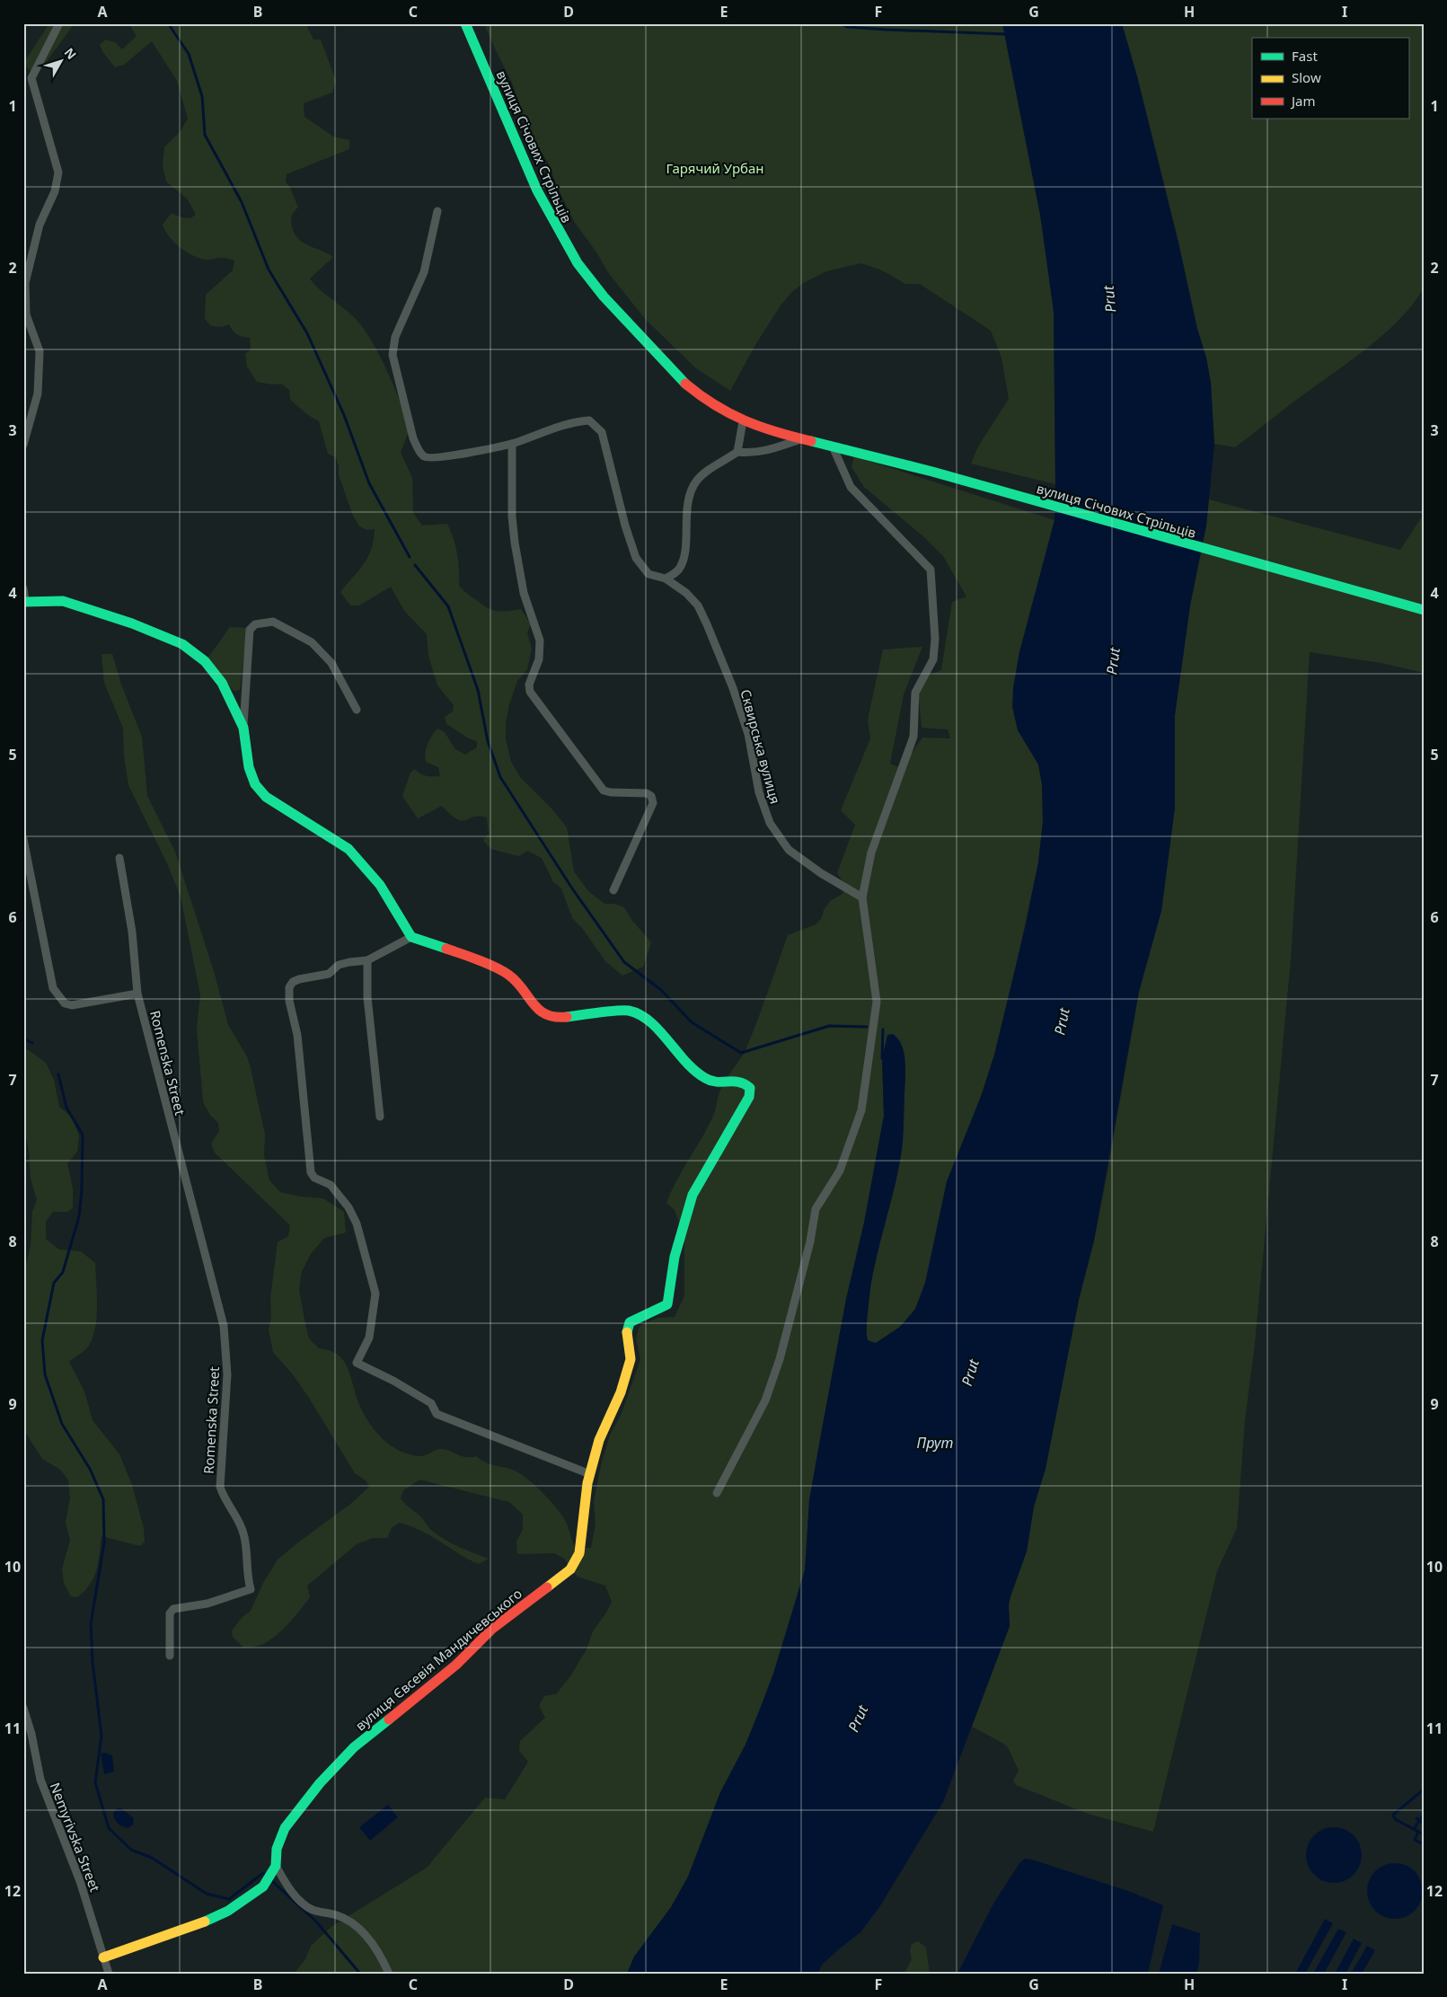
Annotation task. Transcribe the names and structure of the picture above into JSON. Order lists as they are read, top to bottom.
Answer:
{
  "streets": {
    "street": [
      "вулиця Січових Стрільців",
      "Сквирська вулиця",
      "Romenska Street",
      "вулиця Євсевія Мандичевського",
      "Nemyrivska Street"
    ]
  },
  "crossings": [
    ["вулиця Євсевія Мандичевського", "Nemyrivska Street"]
  ],
  "water": ["Prut", "Прут"],
  "parks": ["Гарячий Урбан"],
  "legend": ["Fast", "Slow", "Jam"],
  "north": "top right",
  "grid": {
    "columns": [
      "A",
      "B",
      "C",
      "D",
      "E",
      "F",
      "G",
      "H",
      "I"
    ],
    "rows": [
      "1",
      "2",
      "3",
      "4",
      "5",
      "6",
      "7",
      "8",
      "9",
      "10",
      "11",
      "12"
    ]
  }
}
